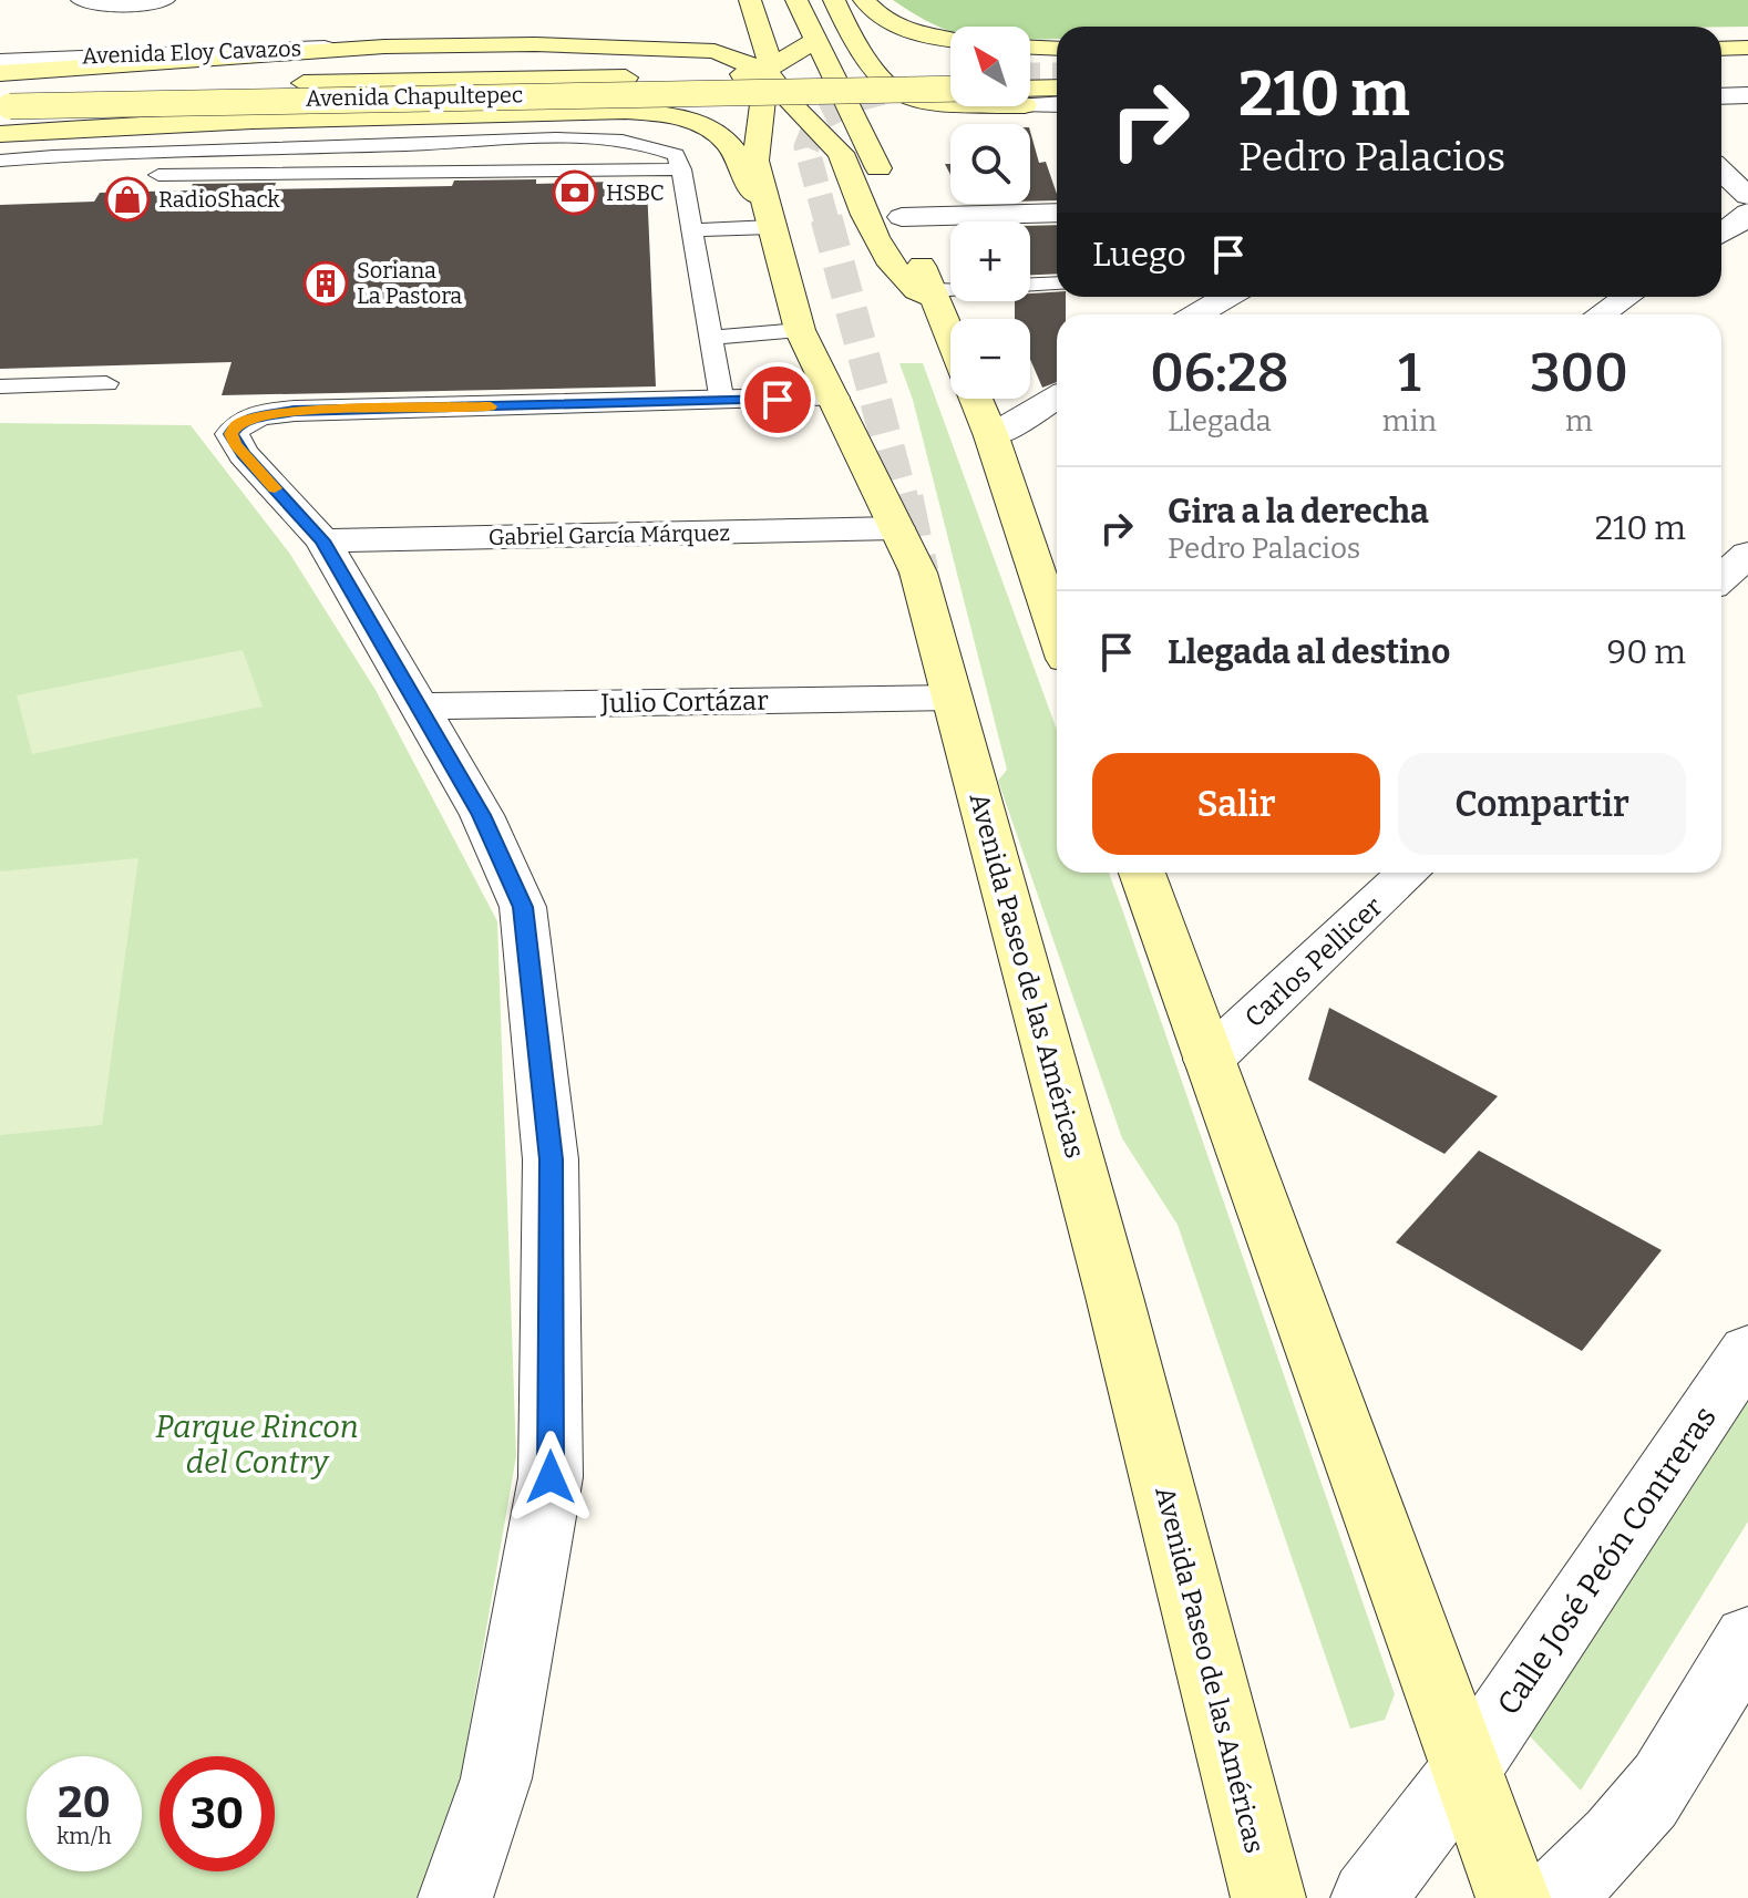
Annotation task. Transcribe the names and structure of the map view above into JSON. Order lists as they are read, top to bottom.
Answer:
{
  "streets": {
    "main road": ["Avenida Chapultepec", "Avenida Paseo de las Américas"],
    "street": [
      "Avenida Eloy Cavazos",
      "Gabriel García Márquez",
      "Julio Cortázar",
      "Carlos Pellicer",
      "Calle José Peón Contreras"
    ]
  },
  "crossings": [
    ["Gabriel García Márquez", "Avenida Paseo de las Américas"],
    ["Julio Cortázar", "Avenida Paseo de las Américas"]
  ],
  "parks": ["Parque Rincon del Contry"],
  "places": {
    "bank": ["HSBC"],
    "shop": ["RadioShack"],
    "building": ["Soriana La Pastora"]
  },
  "north": "top left",
  "page": {
    "map_buttons": ["+", "−"],
    "turn": ["210 m", "Pedro Palacios"],
    "then": "Luego",
    "eta": [
      "06:28",
      "Llegada",
      "1",
      "min",
      "300",
      "m"
    ],
    "list": [
      {
        "name": "Gira a la derecha",
        "note": "Pedro Palacios",
        "value": "210 m"
      },
      {
        "name": "Llegada al destino",
        "value": "90 m"
      }
    ],
    "buttons": ["Salir", "Compartir"],
    "speed": "20 km/h",
    "limit": "30"
  }
}
